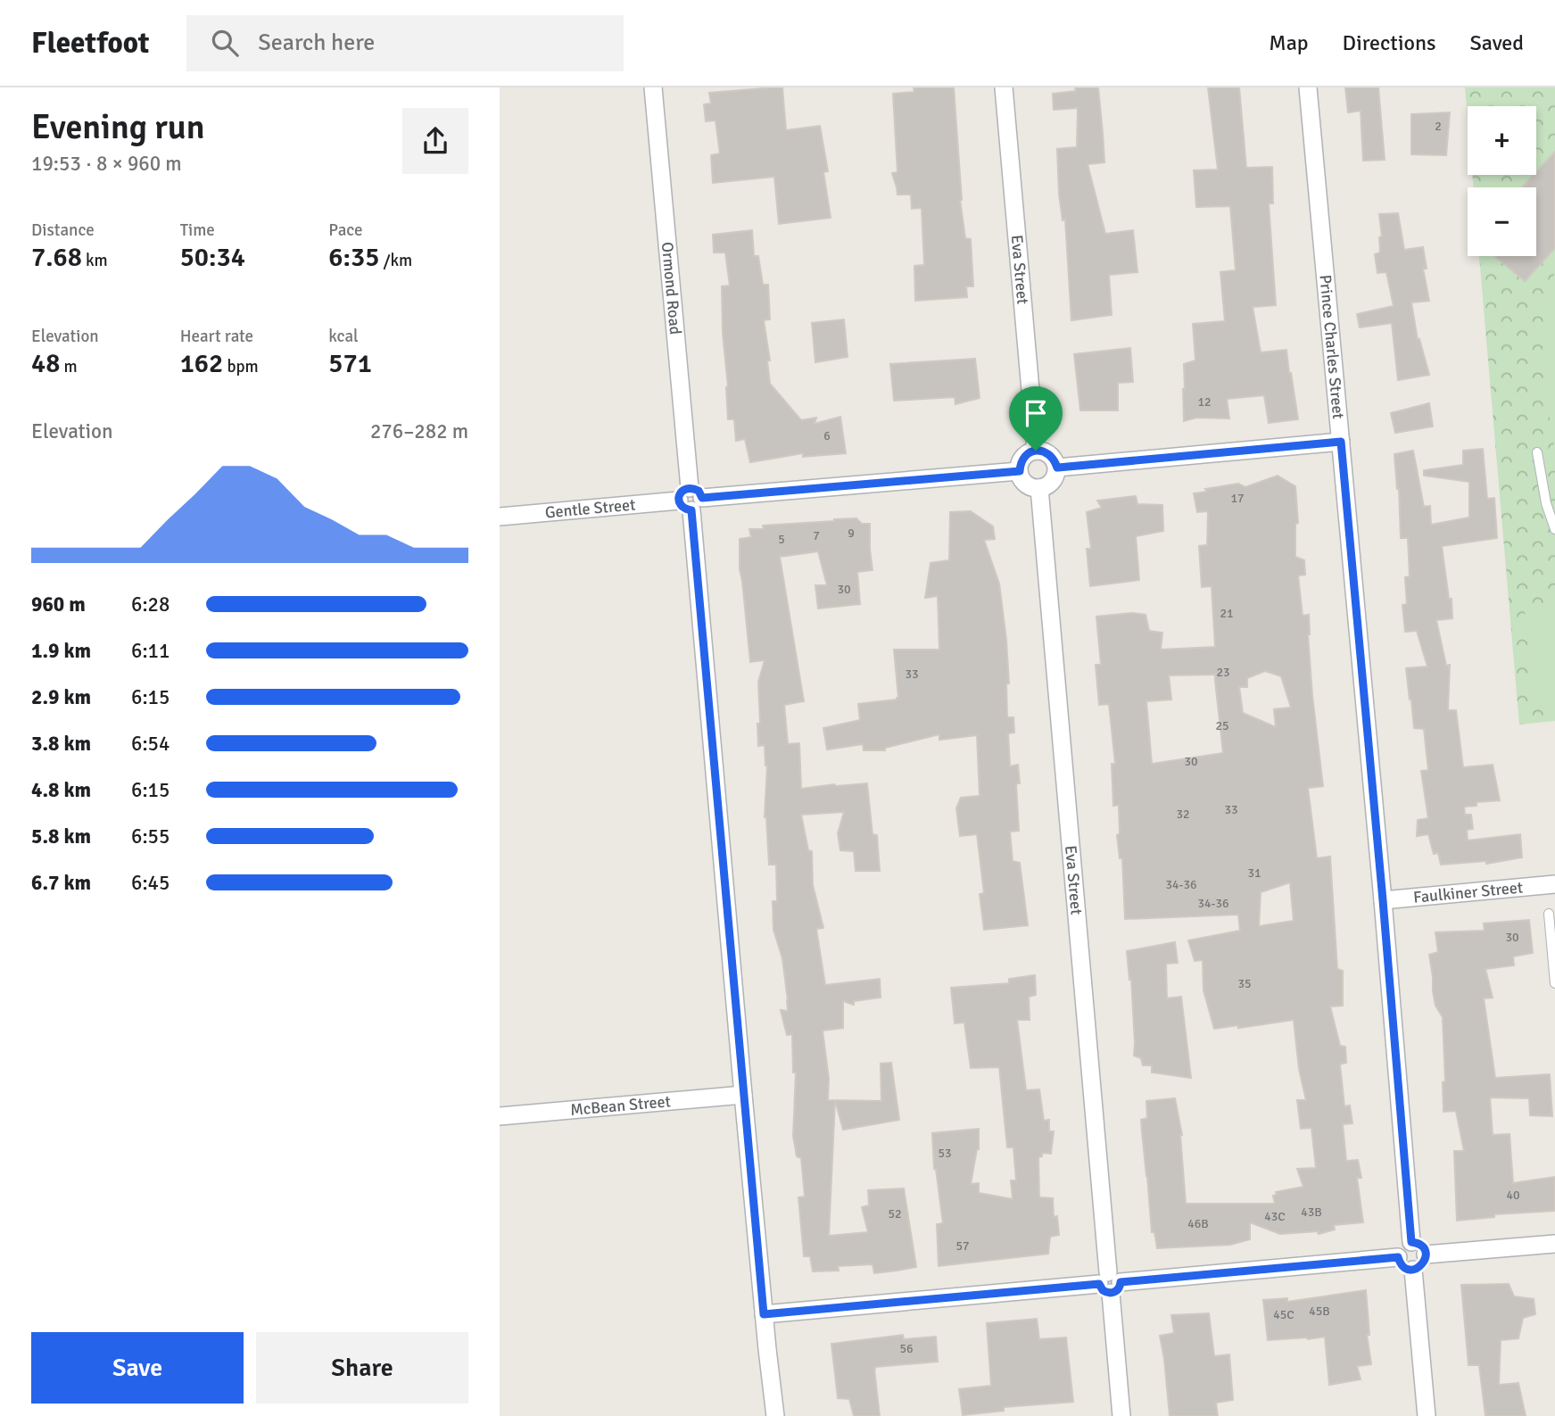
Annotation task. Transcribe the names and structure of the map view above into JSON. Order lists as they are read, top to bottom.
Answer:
{
  "streets": {
    "street": [
      "Eva Street",
      "Ormond Road",
      "Prince Charles Street",
      "Gentle Street",
      "Faulkiner Street",
      "McBean Street"
    ]
  },
  "crossings": [
    ["Eva Street", "Gentle Street"],
    ["Ormond Road", "Gentle Street"],
    ["Ormond Road", "McBean Street"],
    ["Prince Charles Street", "Faulkiner Street"]
  ],
  "house_numbers": [
    "2",
    "12",
    "6",
    "17",
    "9",
    "7",
    "5",
    "30",
    "21",
    "23",
    "33",
    "25",
    "30",
    "33",
    "32",
    "31",
    "34-36",
    "34-36",
    "30",
    "35",
    "53",
    "40",
    "43B",
    "52",
    "43C",
    "46B",
    "57",
    "45B",
    "45C",
    "56"
  ],
  "page": {
    "header": "Fleetfoot",
    "search": "Search here",
    "nav": ["Map", "Directions", "Saved"],
    "heading": ["Evening run", "19:53 · 8 × 960 m"],
    "map_buttons": ["+", "−"],
    "stats": [
      ["Distance", "7.68 km"],
      ["Time", "50:34"],
      ["Pace", "6:35 /km"],
      ["Elevation", "48 m"],
      ["Heart rate", "162 bpm"],
      ["kcal", "571"]
    ],
    "chart": ["Elevation", "276–282 m"],
    "list": [
      {
        "name": "960 m",
        "note": "6:28"
      },
      {
        "name": "1.9 km",
        "note": "6:11"
      },
      {
        "name": "2.9 km",
        "note": "6:15"
      },
      {
        "name": "3.8 km",
        "note": "6:54"
      },
      {
        "name": "4.8 km",
        "note": "6:15"
      },
      {
        "name": "5.8 km",
        "note": "6:55"
      },
      {
        "name": "6.7 km",
        "note": "6:45"
      }
    ],
    "buttons": ["Save", "Share"]
  }
}
